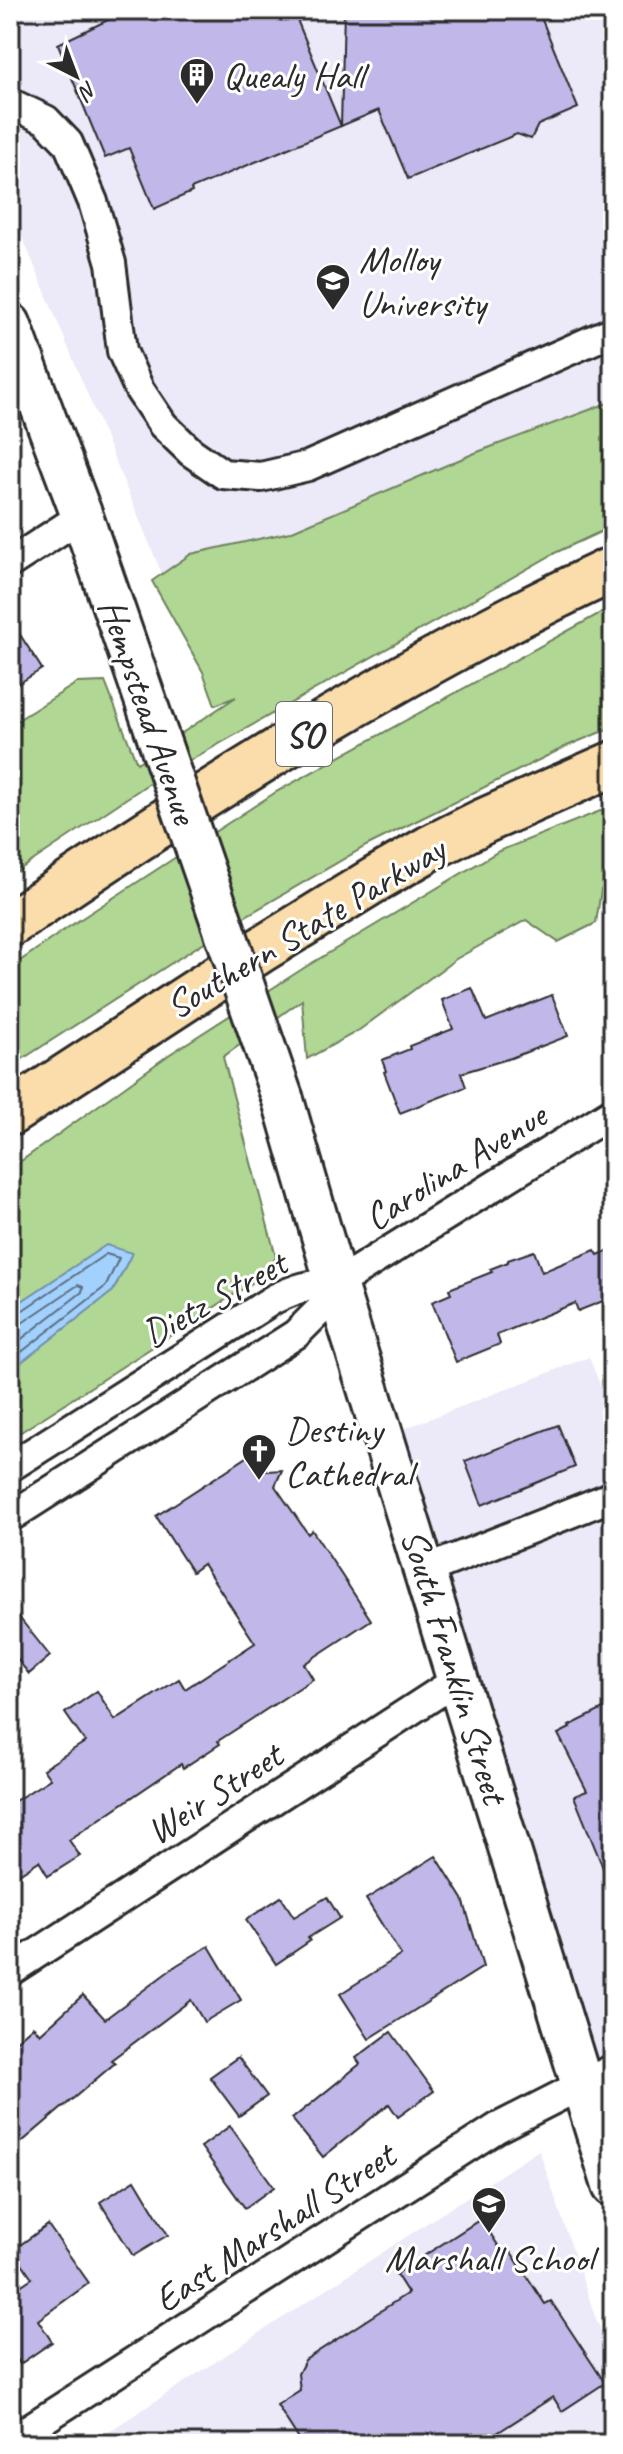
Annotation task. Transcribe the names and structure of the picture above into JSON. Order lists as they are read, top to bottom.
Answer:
{
  "streets": {
    "highway": ["SO", "Southern State Parkway"],
    "main road": ["Hempstead Avenue", "South Franklin Street"],
    "street": [
      "Carolina Avenue",
      "Dietz Street",
      "Weir Street",
      "East Marshall Street"
    ]
  },
  "crossings": [
    ["Hempstead Avenue", "South Franklin Street"],
    ["Carolina Avenue", "Dietz Street"],
    ["Carolina Avenue", "South Franklin Street"],
    ["Dietz Street", "South Franklin Street"],
    ["South Franklin Street", "Weir Street"],
    ["South Franklin Street", "East Marshall Street"]
  ],
  "places": {
    "building": ["Quealy Hall"],
    "school or university": ["Molloy University", "Marshall School"],
    "church": ["Destiny Cathedral"]
  },
  "north": "bottom right"
}
